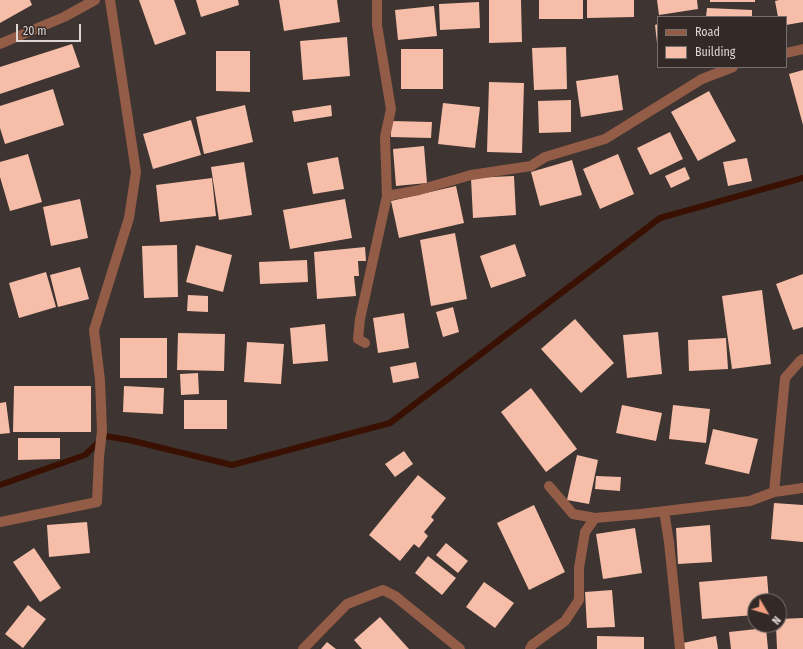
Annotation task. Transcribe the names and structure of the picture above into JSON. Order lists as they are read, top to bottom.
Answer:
{
  "legend": ["Road", "Building"],
  "scale_bar": "20 m",
  "north": "bottom right"
}
